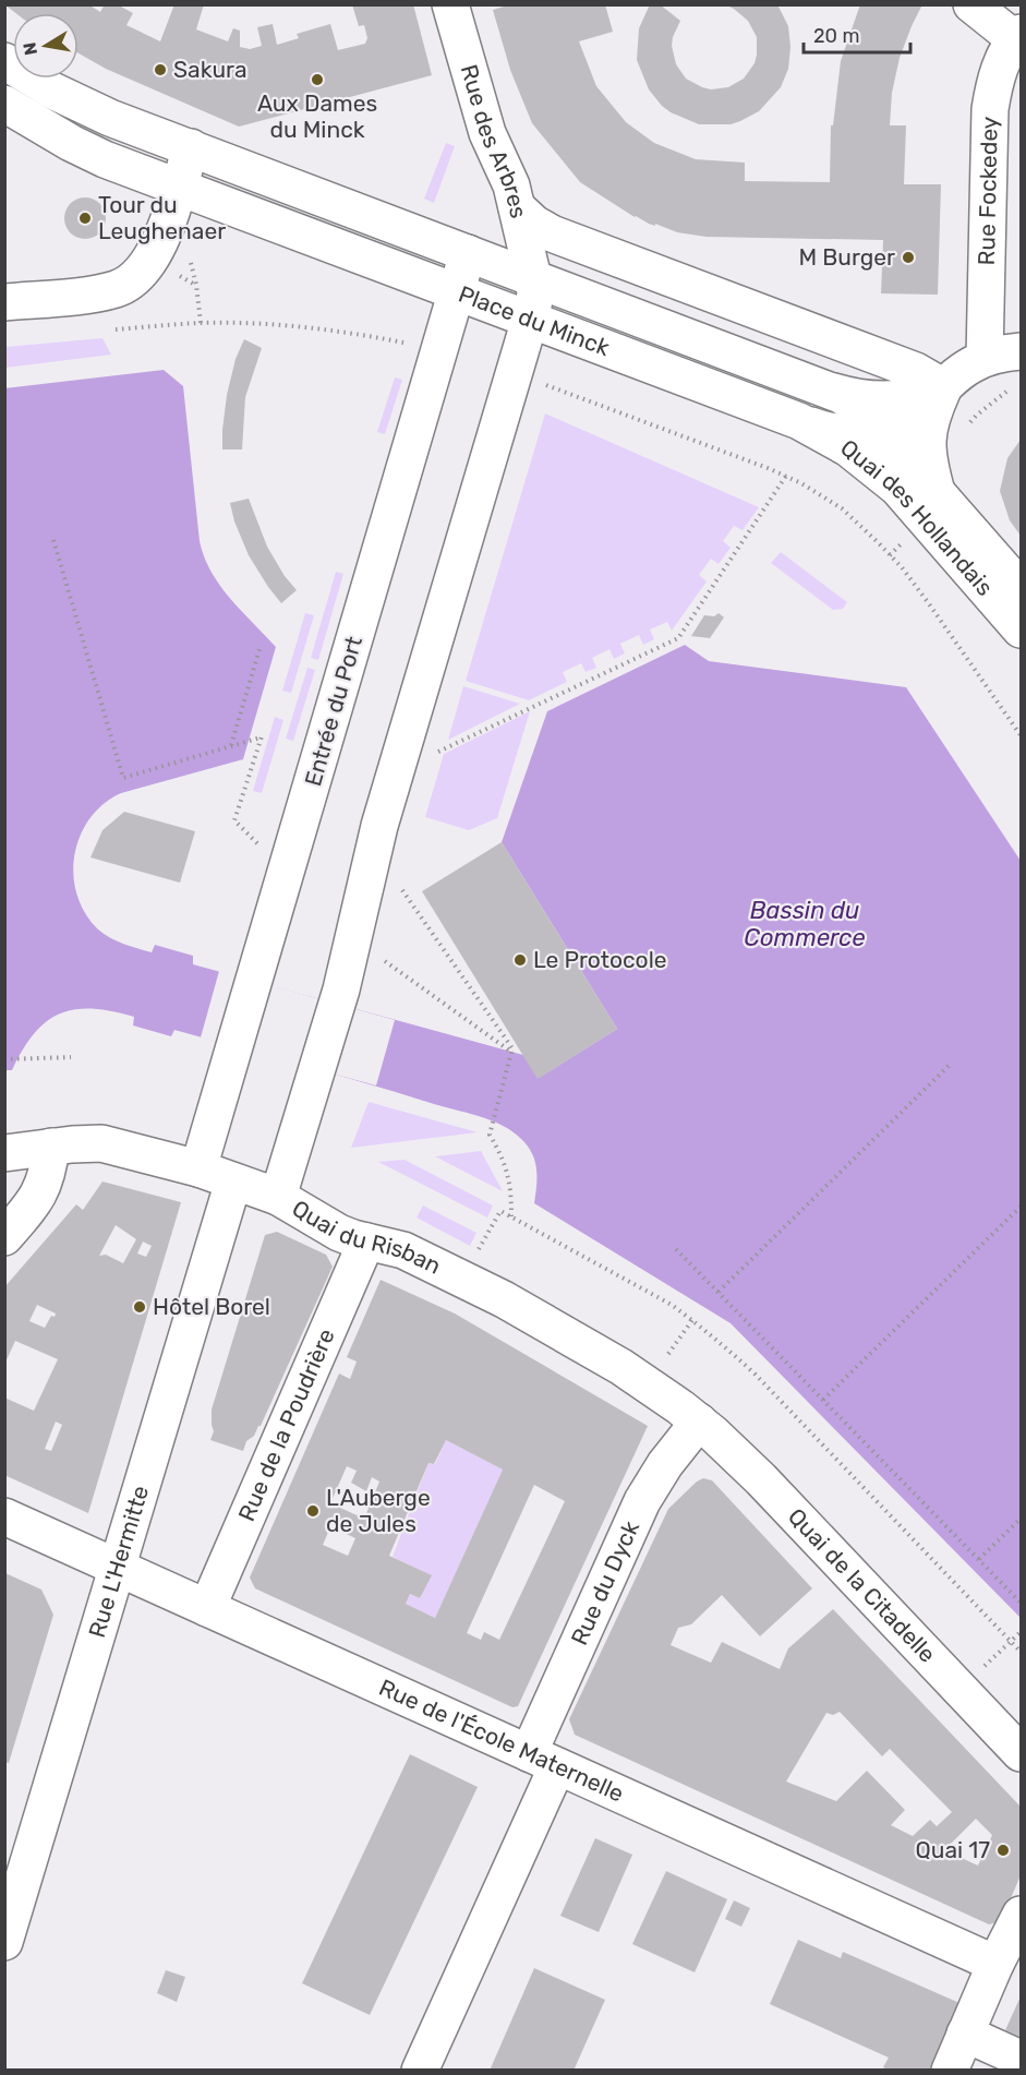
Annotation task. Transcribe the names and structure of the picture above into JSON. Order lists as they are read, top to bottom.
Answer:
{
  "streets": {
    "street": [
      "Rue des Arbres",
      "Rue Fockedey",
      "Place du Minck",
      "Quai des Hollandais",
      "Entrée du Port",
      "Quai du Risban",
      "Rue de la Poudrière",
      "Rue L'Hermitte",
      "Rue du Dyck",
      "Quai de la Citadelle",
      "Rue de l'École Maternelle"
    ]
  },
  "crossings": [
    ["Rue des Arbres", "Place du Minck"],
    ["Place du Minck", "Quai des Hollandais"],
    ["Place du Minck", "Entrée du Port"],
    ["Entrée du Port", "Quai du Risban"],
    ["Quai du Risban", "Rue de la Poudrière"],
    ["Quai du Risban", "Rue L'Hermitte"],
    ["Quai du Risban", "Rue du Dyck"],
    ["Quai du Risban", "Quai de la Citadelle"],
    ["Rue de la Poudrière", "Rue de l'École Maternelle"],
    ["Rue L'Hermitte", "Rue de l'École Maternelle"],
    ["Rue du Dyck", "Quai de la Citadelle"],
    ["Rue du Dyck", "Rue de l'École Maternelle"]
  ],
  "water": ["Bassin du Commerce"],
  "places": [
    "Sakura",
    "Aux Dames du Minck",
    "Tour du Leughenaer",
    "M Burger",
    "Le Protocole",
    "Hôtel Borel",
    "L'Auberge de Jules",
    "Quai 17"
  ],
  "scale_bar": "20 m",
  "north": "left"
}
